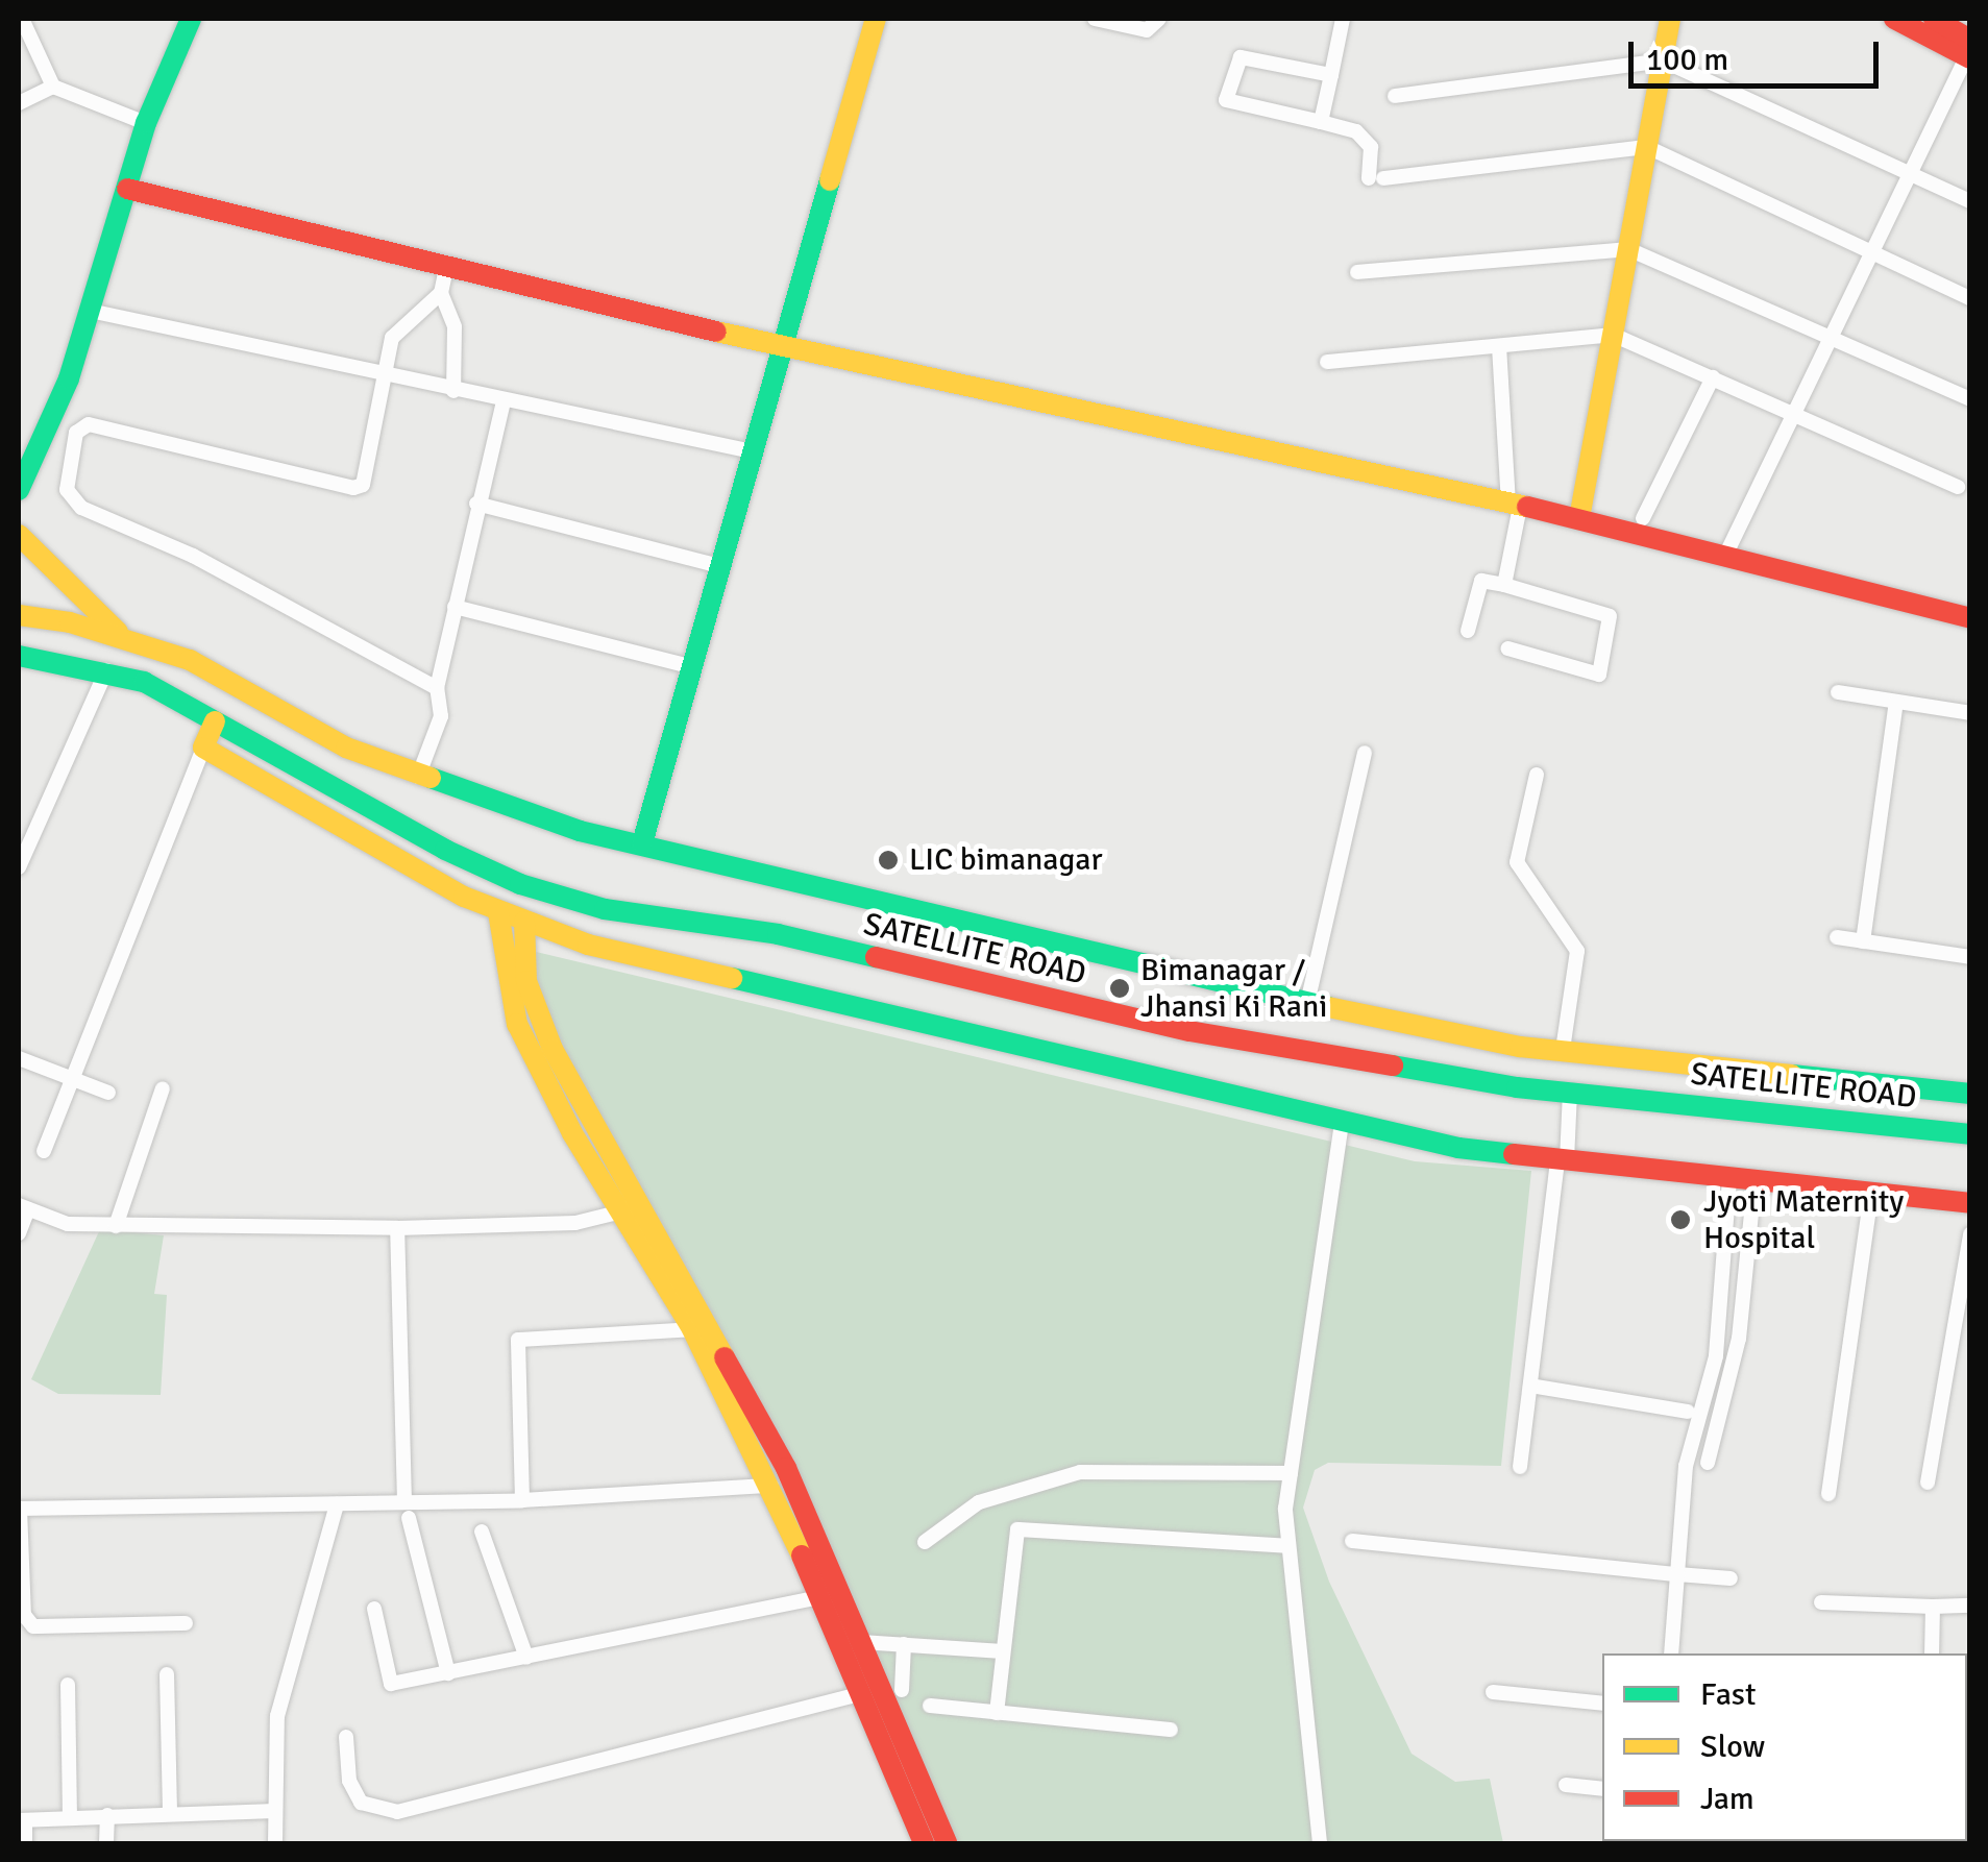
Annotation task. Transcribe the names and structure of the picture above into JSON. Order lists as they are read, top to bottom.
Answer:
{
  "streets": {
    "street": ["SATELLITE ROAD"]
  },
  "places": ["LIC bimanagar", "Bimanagar / Jhansi Ki Rani", "Jyoti Maternity Hospital"],
  "legend": ["Fast", "Slow", "Jam"],
  "scale_bar": "100 m"
}
